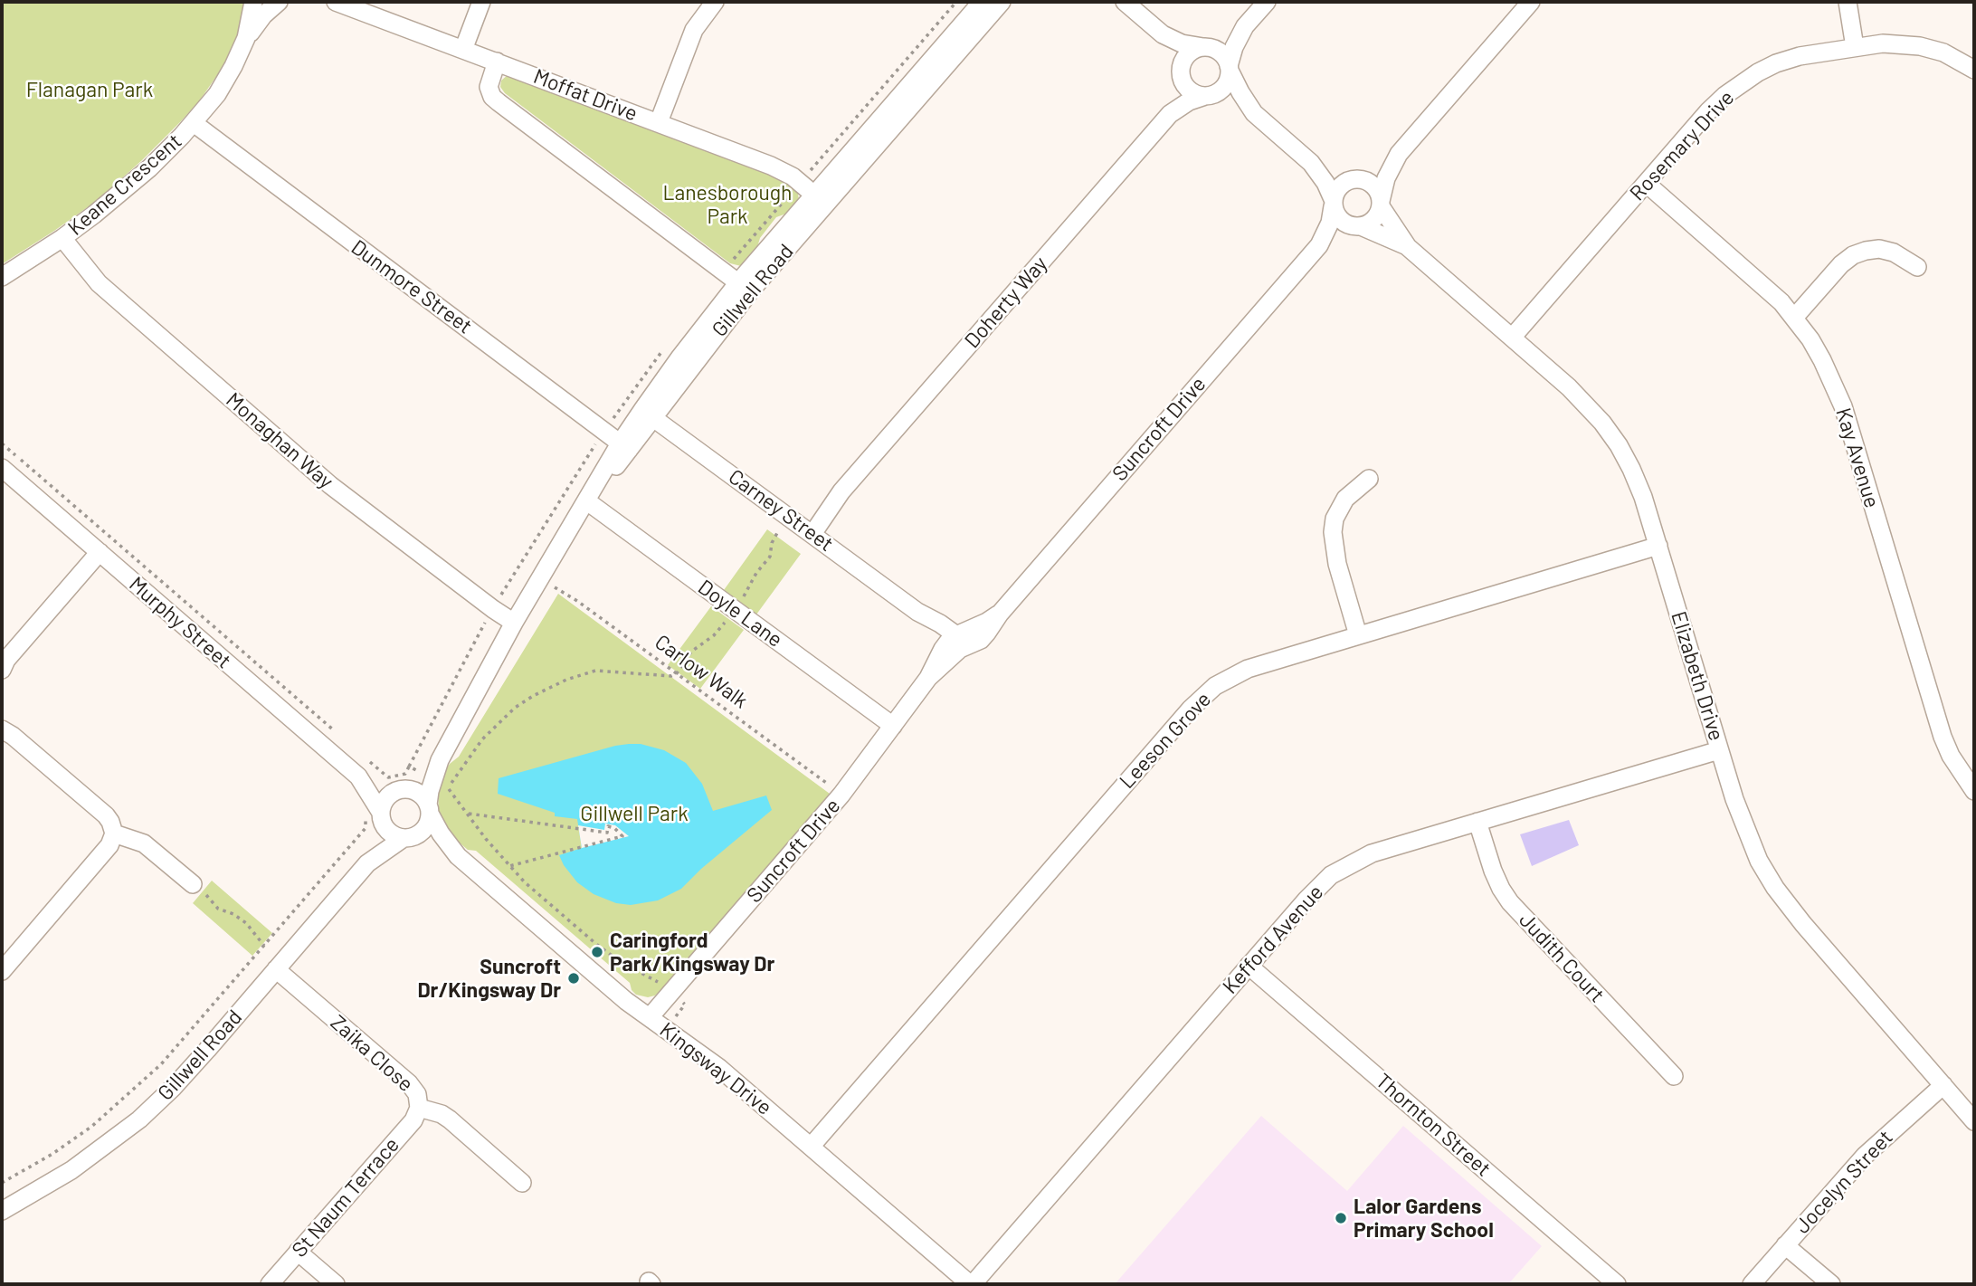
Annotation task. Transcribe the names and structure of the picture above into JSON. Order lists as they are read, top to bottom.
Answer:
{
  "streets": {
    "street": [
      "Moffat Drive",
      "Rosemary Drive",
      "Keane Crescent",
      "Dunmore Street",
      "Gillwell Road",
      "Doherty Way",
      "Suncroft Drive",
      "Monaghan Way",
      "Kay Avenue",
      "Carney Street",
      "Doyle Lane",
      "Murphy Street",
      "Elizabeth Drive",
      "Leeson Grove",
      "Kefford Avenue",
      "Judith Court",
      "Zaika Close",
      "Kingsway Drive",
      "Thornton Street",
      "Jocelyn Street",
      "St Naum Terrace"
    ],
    "path": ["Carlow Walk"]
  },
  "crossings": [
    ["Moffat Drive", "Gillwell Road"],
    ["Rosemary Drive", "Kay Avenue"],
    ["Rosemary Drive", "Elizabeth Drive"],
    ["Keane Crescent", "Dunmore Street"],
    ["Keane Crescent", "Monaghan Way"],
    ["Dunmore Street", "Gillwell Road"],
    ["Gillwell Road", "Monaghan Way"],
    ["Gillwell Road", "Carney Street"],
    ["Gillwell Road", "Doyle Lane"],
    ["Gillwell Road", "Murphy Street"],
    ["Gillwell Road", "Carlow Walk"],
    ["Gillwell Road", "Zaika Close"],
    ["Gillwell Road", "Kingsway Drive"],
    ["Doherty Way", "Carney Street"],
    ["Suncroft Drive", "Carney Street"],
    ["Suncroft Drive", "Doyle Lane"],
    ["Suncroft Drive", "Carlow Walk"],
    ["Suncroft Drive", "Elizabeth Drive"],
    ["Suncroft Drive", "Kingsway Drive"],
    ["Murphy Street", "Kingsway Drive"],
    ["Elizabeth Drive", "Leeson Grove"],
    ["Elizabeth Drive", "Kefford Avenue"],
    ["Elizabeth Drive", "Jocelyn Street"],
    ["Leeson Grove", "Kingsway Drive"],
    ["Kefford Avenue", "Judith Court"],
    ["Kefford Avenue", "Kingsway Drive"],
    ["Kefford Avenue", "Thornton Street"],
    ["Zaika Close", "St Naum Terrace"]
  ],
  "parks": ["Flanagan Park", "Lanesborough Park", "Gillwell Park"],
  "places": ["Caringford Park/Kingsway Dr", "Suncroft Dr/Kingsway Dr", "Lalor Gardens Primary School"]
}
